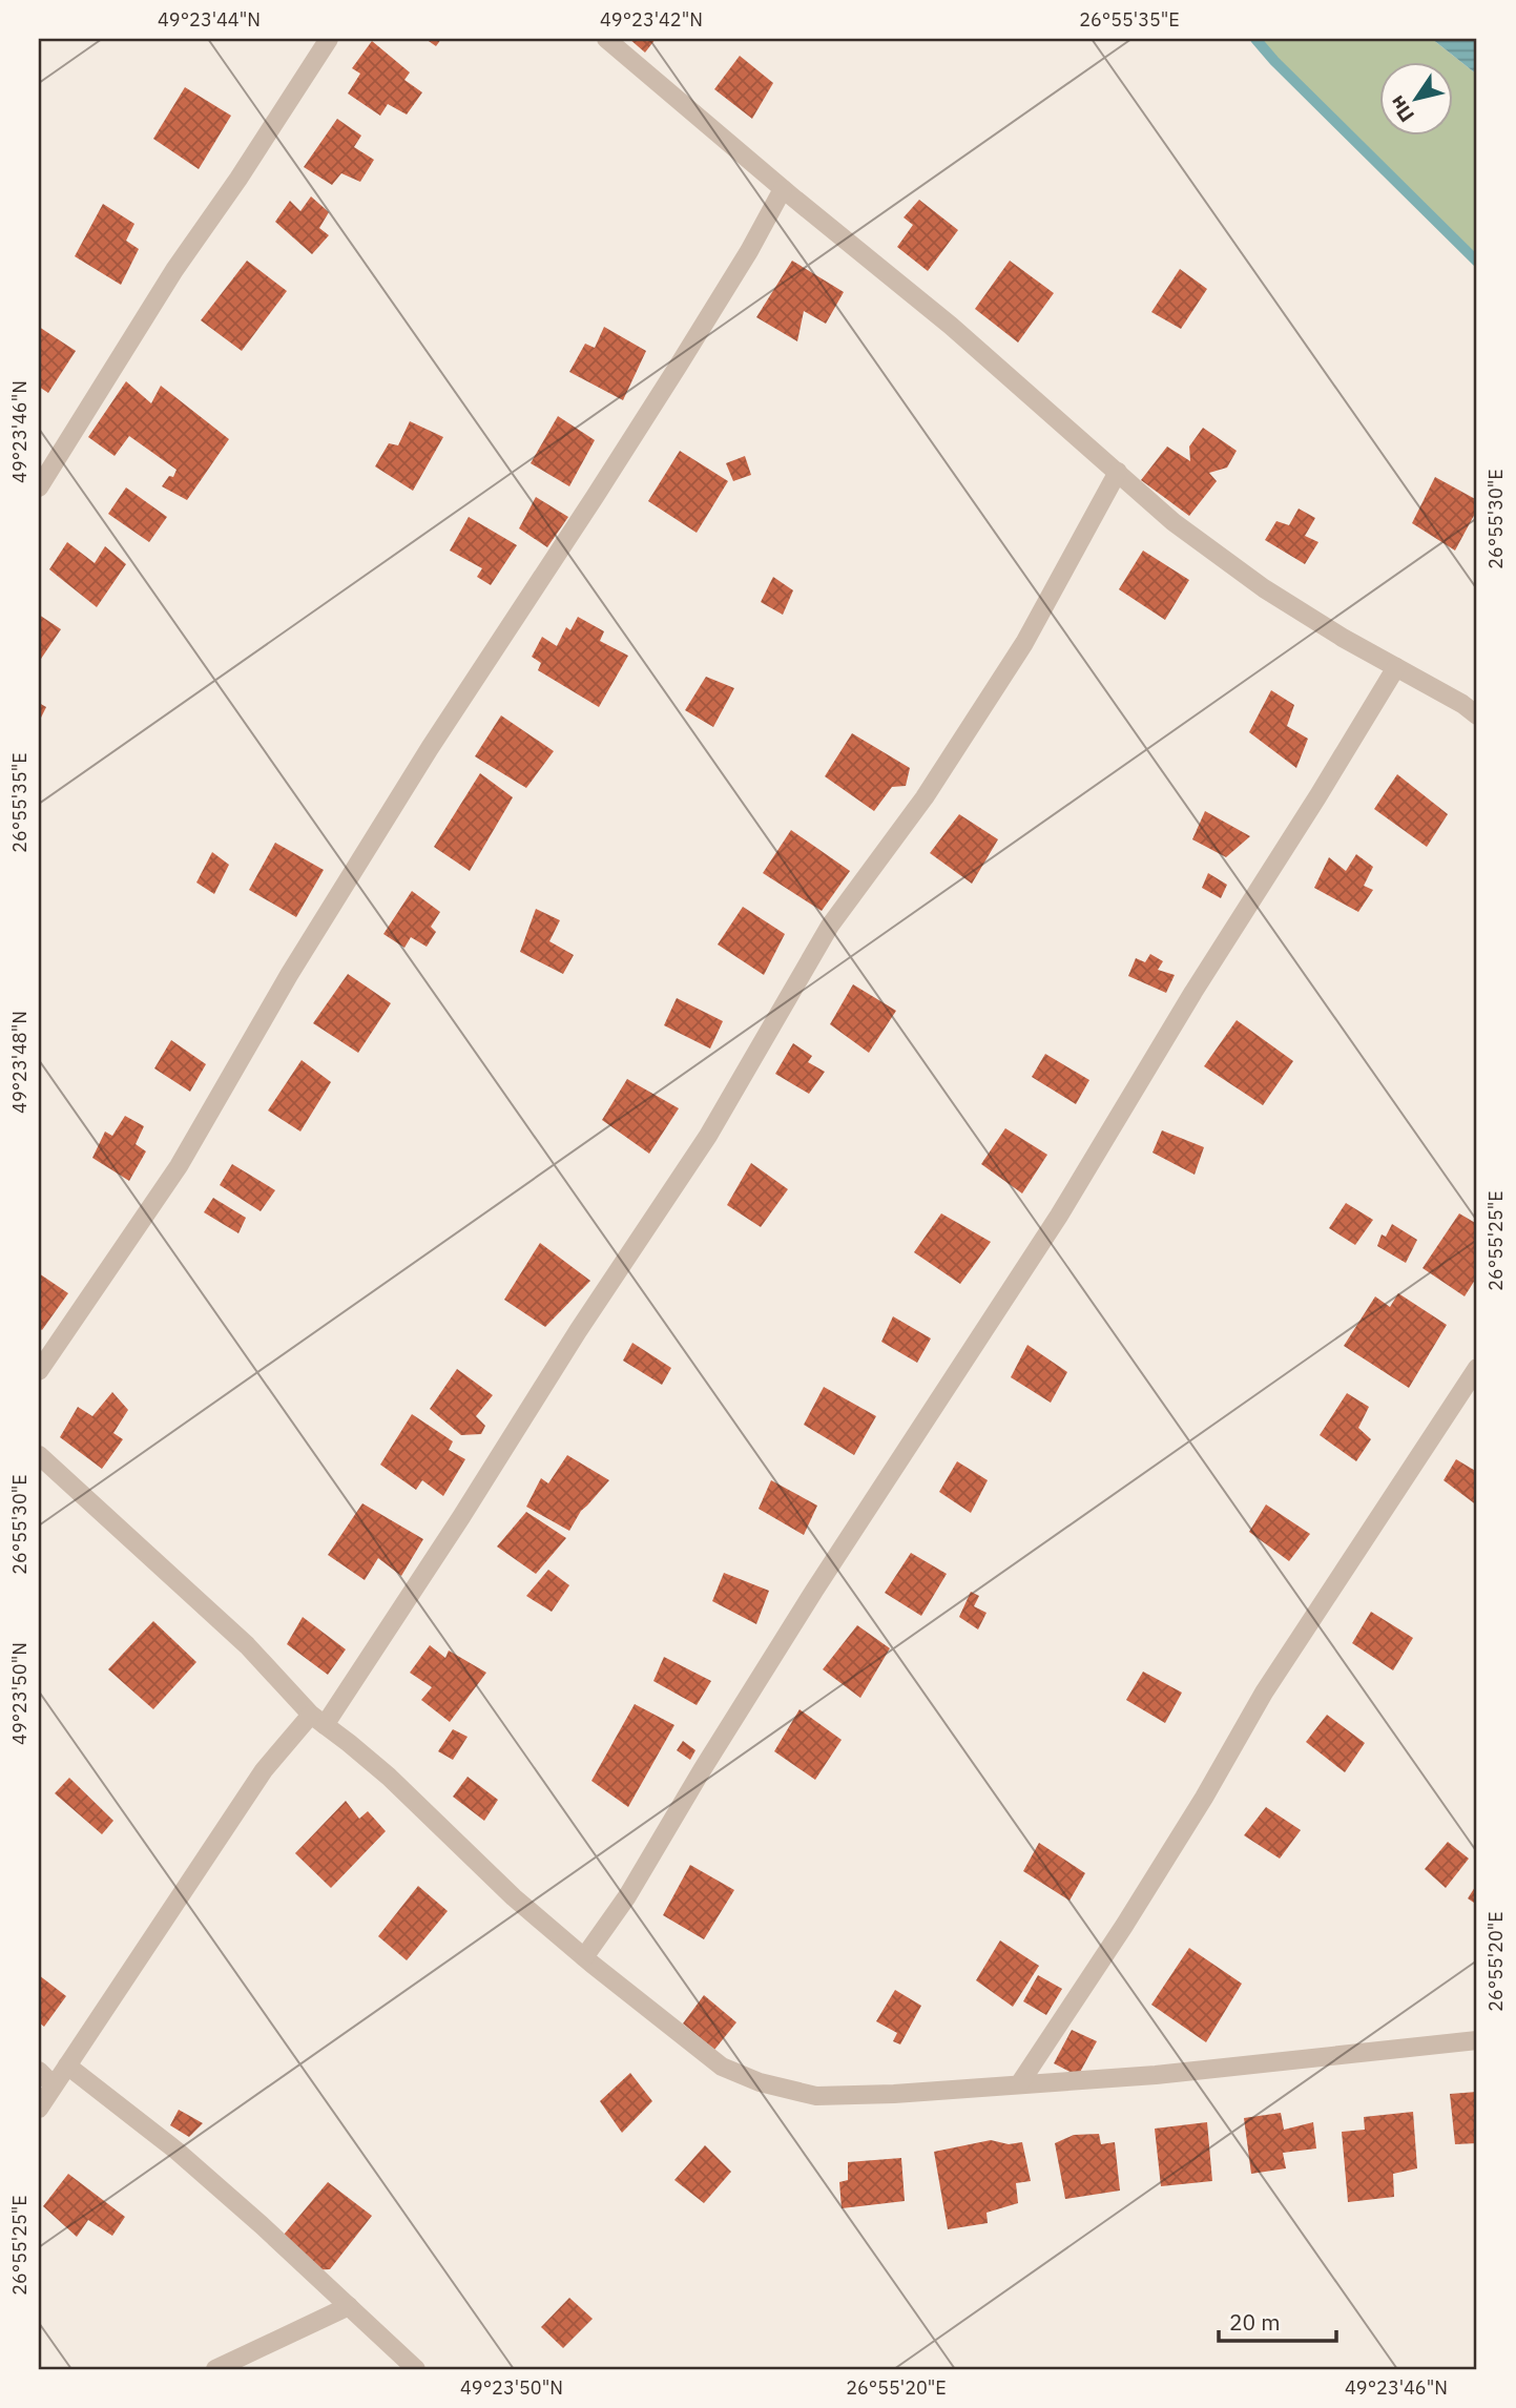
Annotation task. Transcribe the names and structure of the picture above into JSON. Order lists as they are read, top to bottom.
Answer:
{
  "scale_bar": "20 m",
  "north": "bottom left",
  "coordinates": [
    "49°23'44\"N",
    "49°23'42\"N",
    "26°55'35\"E",
    "49°23'46\"N",
    "26°55'30\"E",
    "49°23'48\"N",
    "26°55'25\"E",
    "49°23'50\"N",
    "26°55'20\"E"
  ]
}
